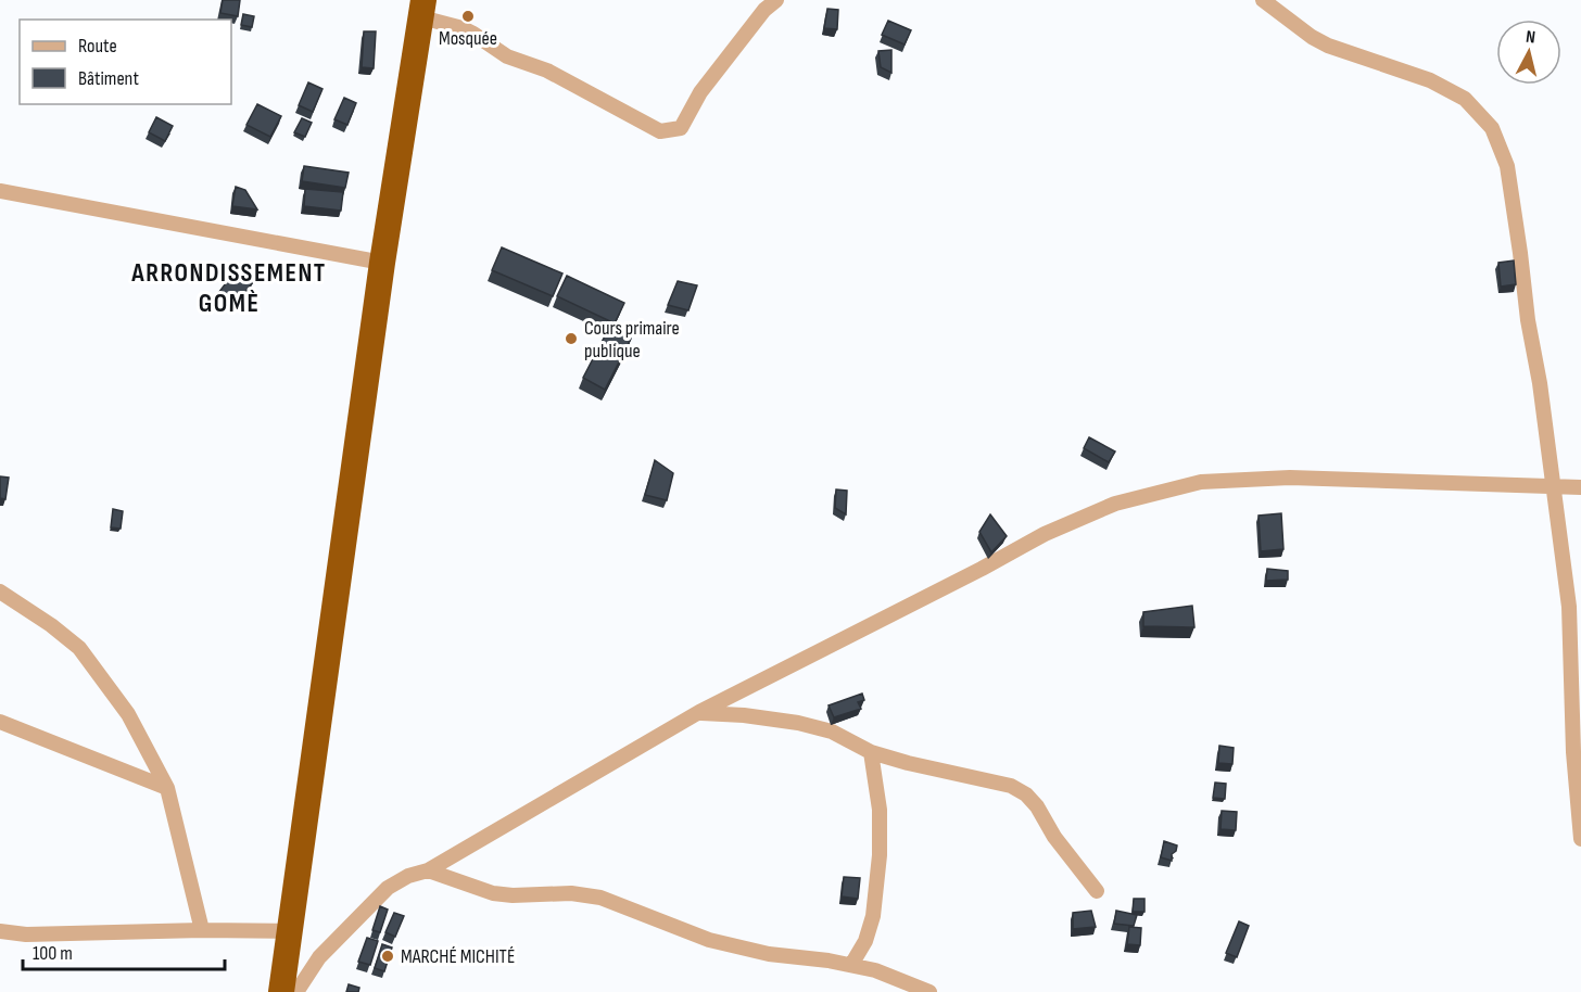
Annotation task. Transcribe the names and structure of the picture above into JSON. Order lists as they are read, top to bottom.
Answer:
{
  "districts": ["ARRONDISSEMENT GOMÈ"],
  "places": ["Mosquée", "Cours primaire publique", "MARCHÉ MICHITÉ"],
  "legend": ["Route", "Bâtiment"],
  "scale_bar": "100 m",
  "north": "top"
}
